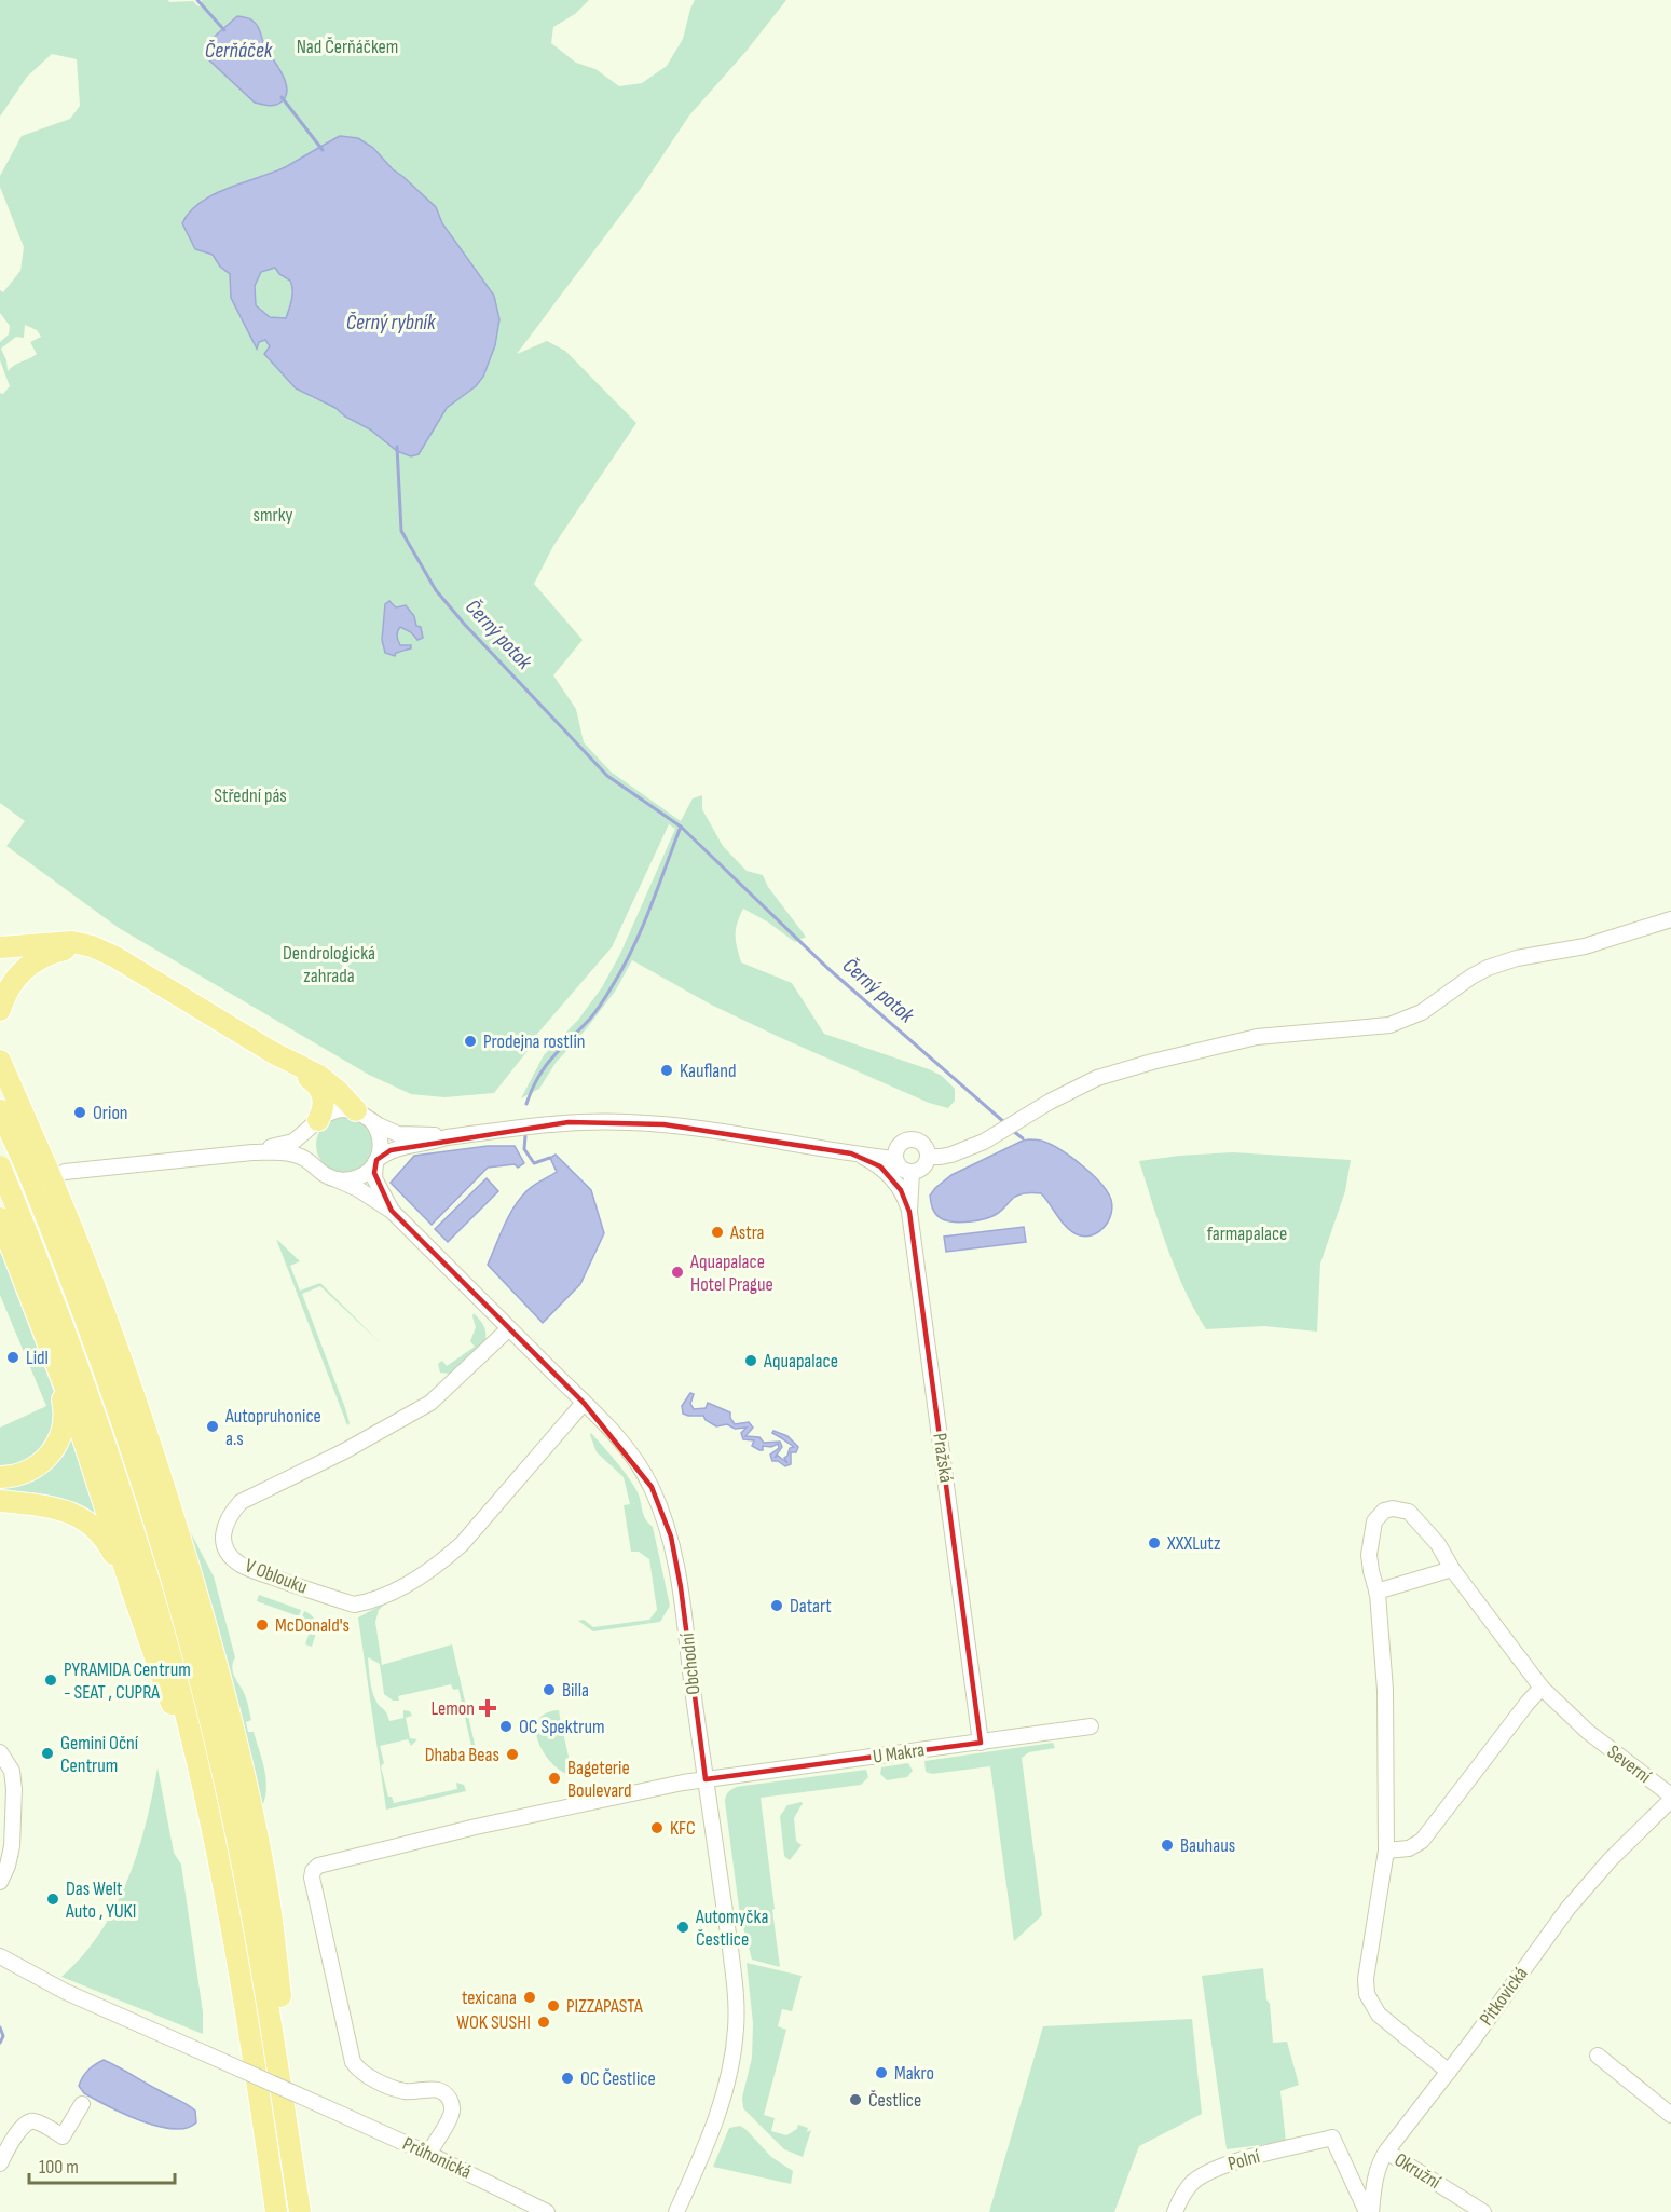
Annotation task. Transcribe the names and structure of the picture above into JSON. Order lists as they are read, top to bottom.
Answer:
{
  "streets": {
    "street": [
      "Pražská",
      "V Oblouku",
      "Obchodní",
      "U Makra",
      "Severní",
      "Pitkovická",
      "Průhonická",
      "Polní",
      "Okružní"
    ]
  },
  "crossings": [
    ["Pražská", "U Makra"],
    ["V Oblouku", "Obchodní"],
    ["Obchodní", "U Makra"],
    ["U Makra", "Průhonická"],
    ["Severní", "Pitkovická"],
    ["Pitkovická", "Polní"],
    ["Pitkovická", "Okružní"]
  ],
  "water": ["Čerňáček", "Černý rybník", "Černý potok"],
  "parks": [
    "Nad Čerňáčkem",
    "smrky",
    "Střední pás",
    "Dendrologická zahrada",
    "farmapalace"
  ],
  "places": {
    "other": [
      "Prodejna rostlin",
      "Kaufland",
      "Orion",
      "Astra",
      "Aquapalace Hotel Prague",
      "Lidl",
      "Aquapalace",
      "Autopruhonice a.s",
      "XXXLutz",
      "Datart",
      "McDonald's",
      "PYRAMIDA Centrum - SEAT , CUPRA",
      "Billa",
      "OC Spektrum",
      "Gemini Oční Centrum",
      "Dhaba Beas",
      "Bageterie Boulevard",
      "KFC",
      "Bauhaus",
      "Das Welt Auto , YUKI",
      "Automyčka Čestlice",
      "texicana",
      "PIZZAPASTA",
      "WOK SUSHI",
      "Makro",
      "OC Čestlice",
      "Čestlice"
    ],
    "health": ["Lemon"]
  },
  "scale_bar": "100 m"
}
